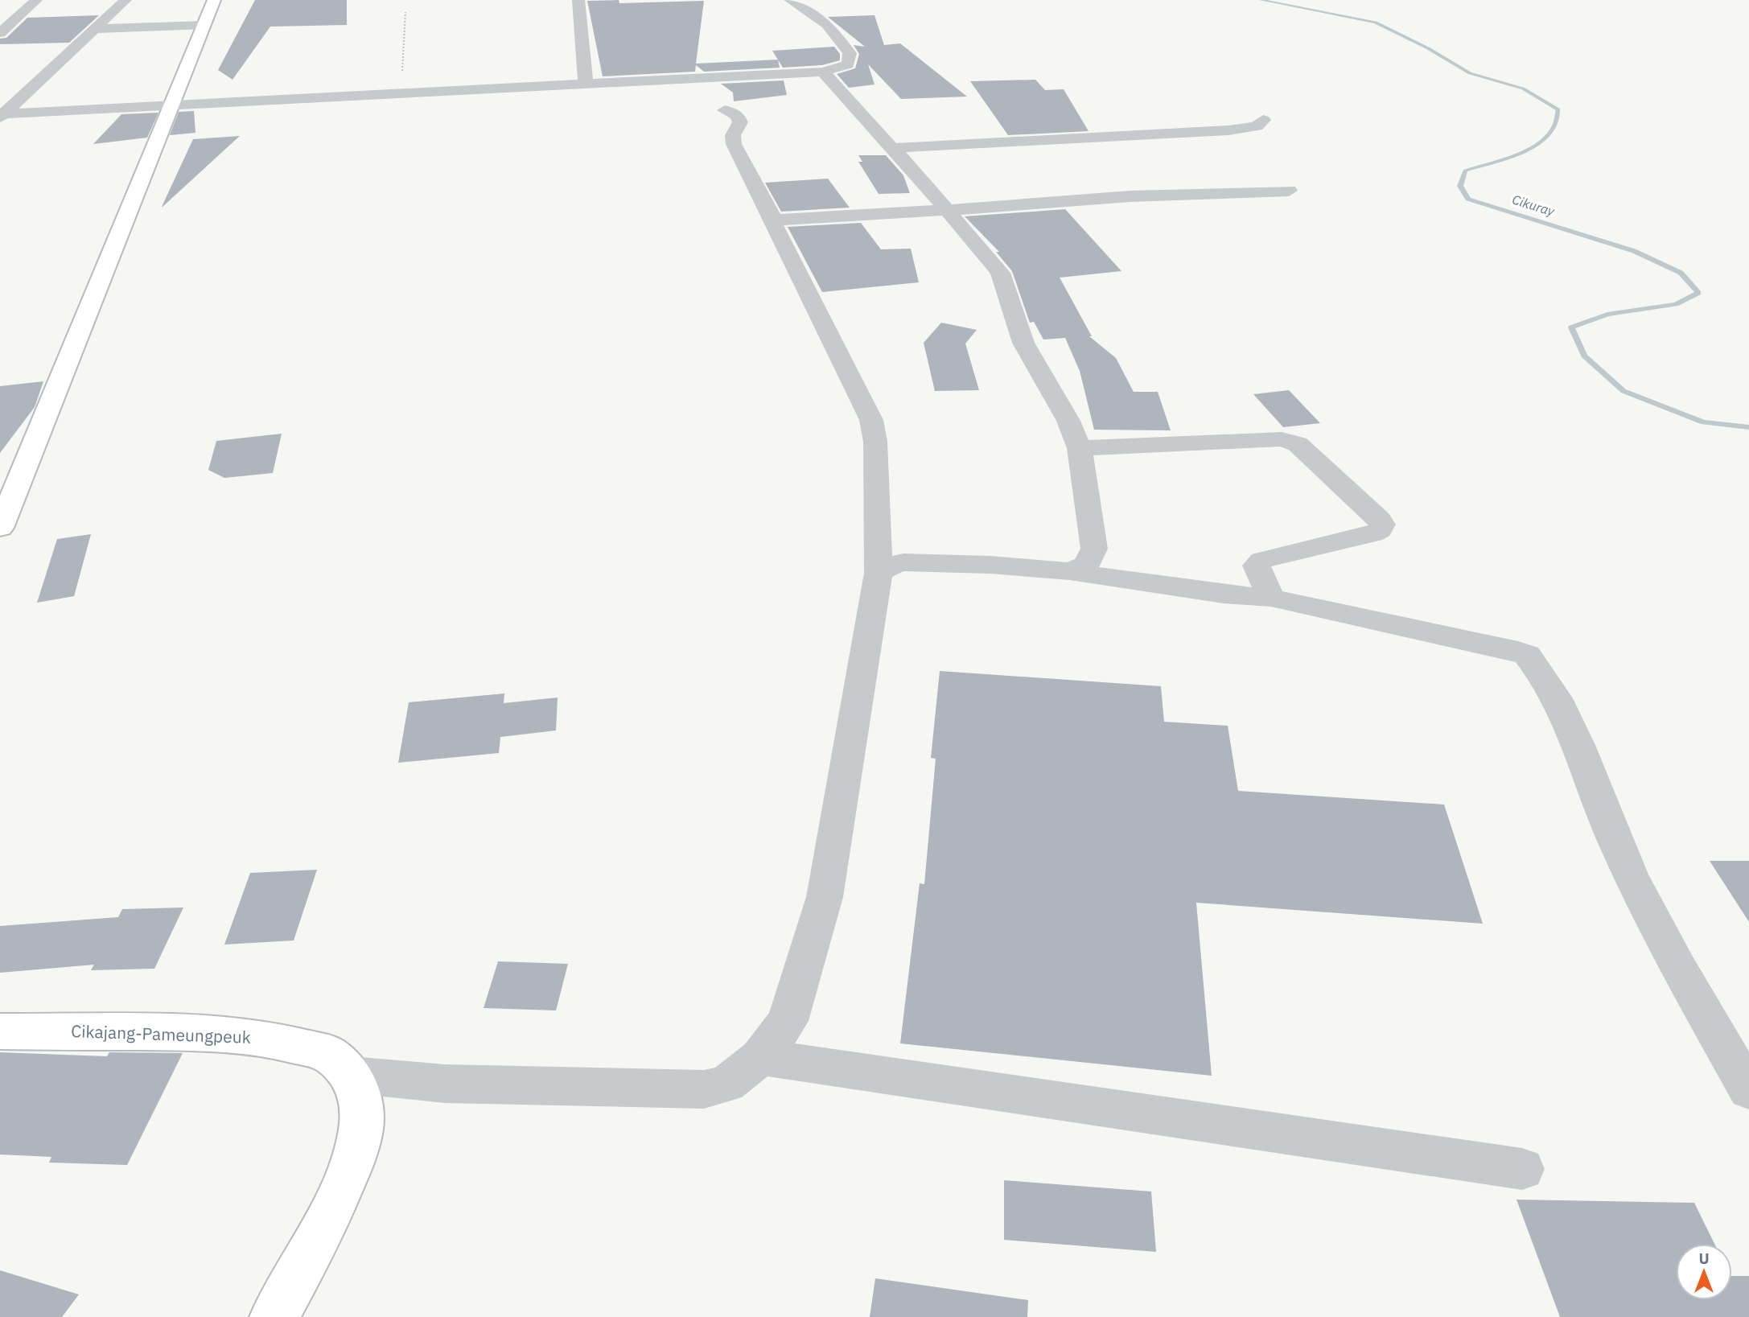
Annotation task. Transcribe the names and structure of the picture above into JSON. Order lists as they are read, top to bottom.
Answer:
{
  "streets": {
    "main road": ["Cikajang-Pameungpeuk"]
  },
  "water": ["Cikuray"],
  "north": "top"
}
